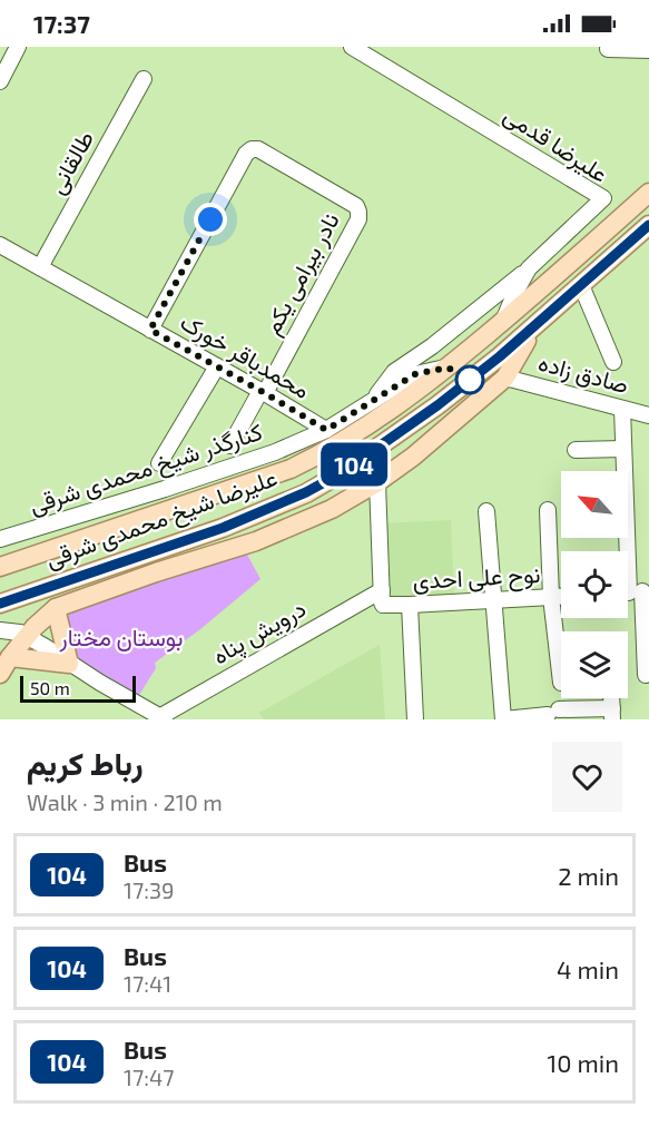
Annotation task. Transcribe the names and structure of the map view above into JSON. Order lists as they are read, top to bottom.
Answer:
{
  "streets": {
    "main road": ["علیرضا شیخ محمدی شرقی"],
    "street": [
      "علیرضا قدمی",
      "طالقانی",
      "نادر بیرامی یکم",
      "محمدباقر خورک",
      "صادق زاده",
      "کنارگذر شیخ محمدی شرقی",
      "نوح علی احدی",
      "درویش پناه"
    ]
  },
  "crossings": [
    ["علیرضا قدمی", "علیرضا شیخ محمدی شرقی"],
    ["طالقانی", "محمدباقر خورک"],
    ["نادر بیرامی یکم", "محمدباقر خورک"],
    ["محمدباقر خورک", "کنارگذر شیخ محمدی شرقی"],
    ["محمدباقر خورک", "علیرضا شیخ محمدی شرقی"],
    ["کنارگذر شیخ محمدی شرقی", "علیرضا شیخ محمدی شرقی"],
    ["نوح علی احدی", "درویش پناه"]
  ],
  "parks": ["بوستان مختار"],
  "lines": ["bus line 104"],
  "scale_bar": "50 m",
  "north": "top left",
  "page": {
    "status": "17:37",
    "on_map": "104",
    "scale": "50 m",
    "heading": ["رباط کریم", "Walk · 3 min · 210 m"],
    "list": [
      {
        "mark": "104",
        "name": "Bus",
        "note": "17:39",
        "value": "2 min"
      },
      {
        "mark": "104",
        "name": "Bus",
        "note": "17:41",
        "value": "4 min"
      },
      {
        "mark": "104",
        "name": "Bus",
        "note": "17:47",
        "value": "10 min"
      }
    ]
  }
}
